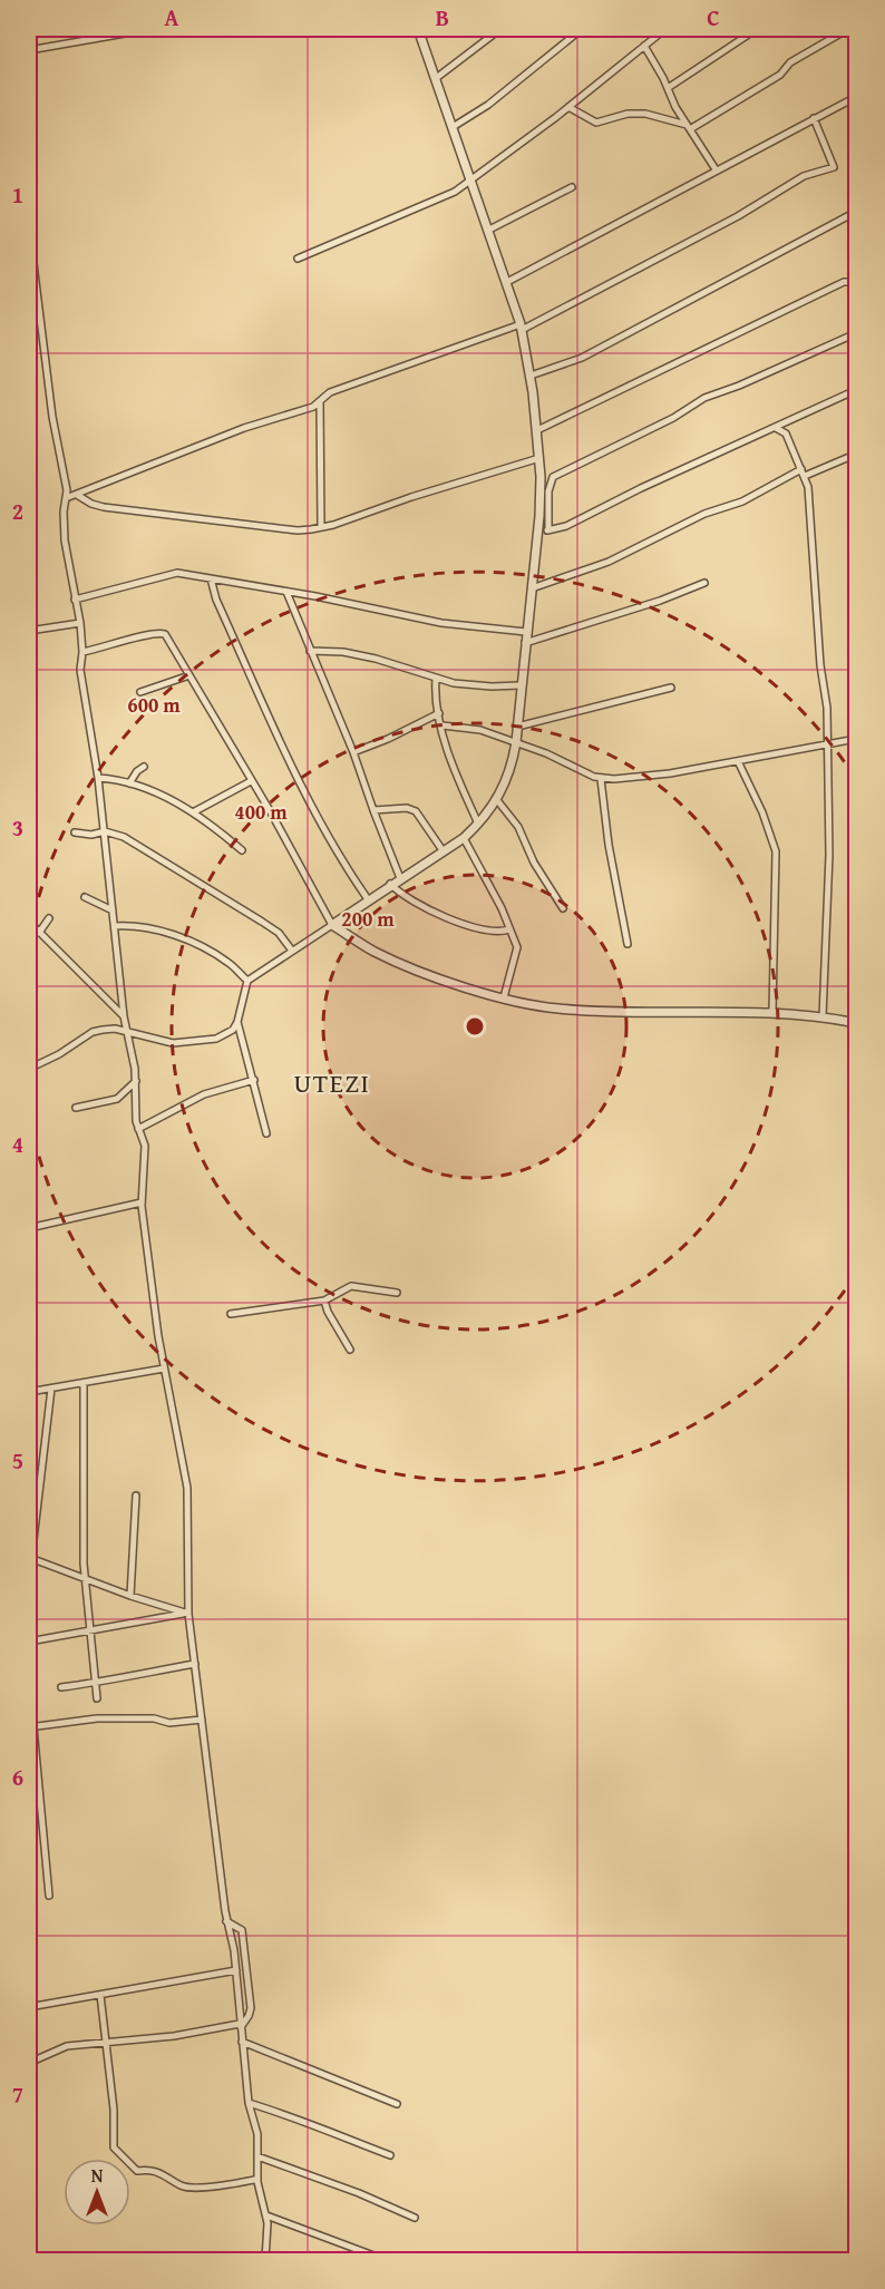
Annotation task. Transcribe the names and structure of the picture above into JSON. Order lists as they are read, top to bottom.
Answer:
{
  "districts": ["UTEZI"],
  "north": "top",
  "grid": {
    "columns": ["A", "B", "C"],
    "rows": [
      "1",
      "2",
      "3",
      "4",
      "5",
      "6",
      "7"
    ]
  },
  "rings": ["600 m", "400 m", "200 m"]
}
